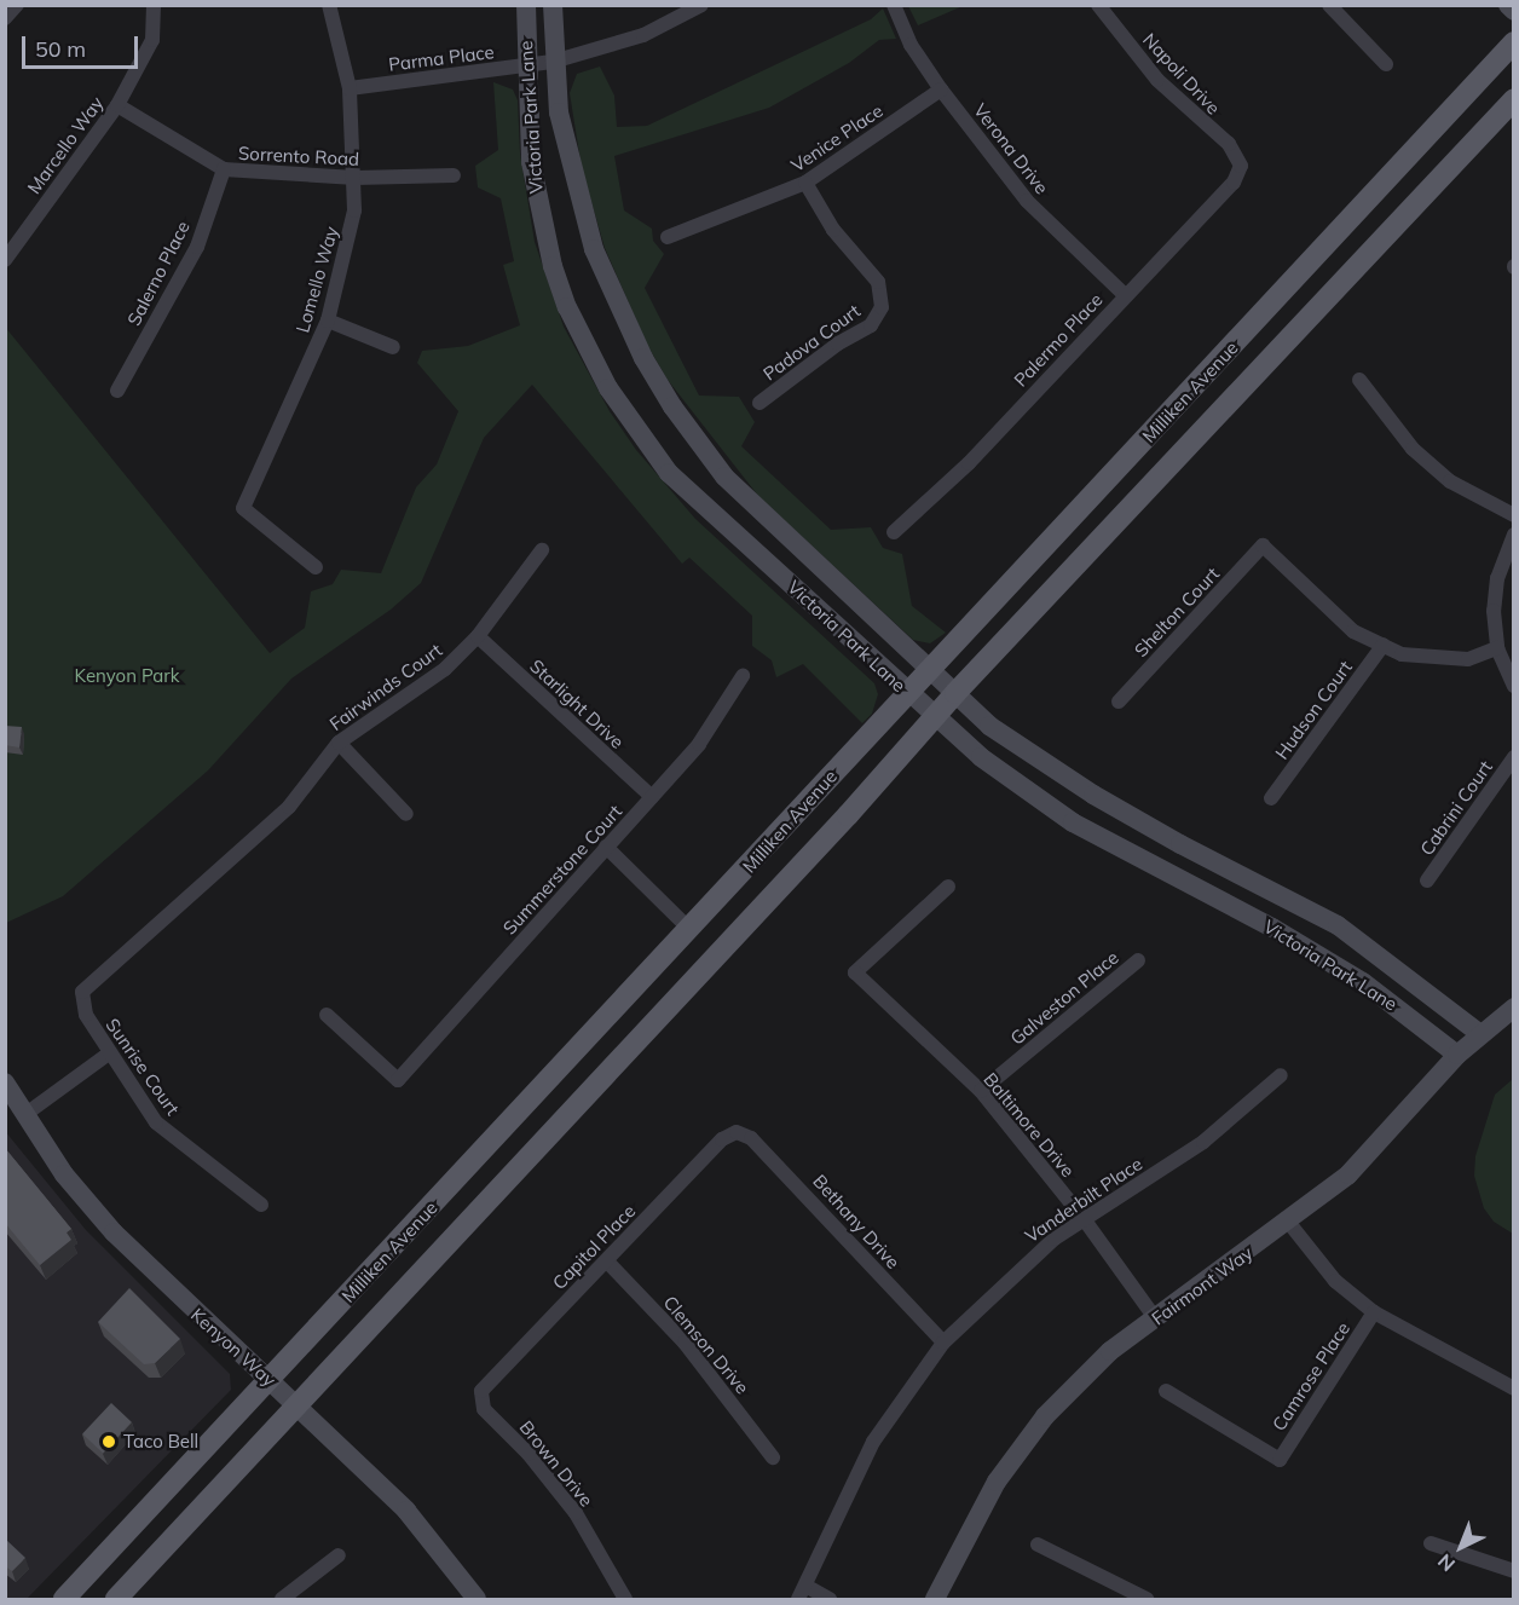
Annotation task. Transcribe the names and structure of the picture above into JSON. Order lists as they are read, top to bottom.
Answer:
{
  "streets": {
    "main road": ["Milliken Avenue"],
    "street": [
      "Parma Place",
      "Napoli Drive",
      "Victoria Park Lane",
      "Venice Place",
      "Marcello Way",
      "Verona Drive",
      "Sorrento Road",
      "Salerno Place",
      "Lomello Way",
      "Palermo Place",
      "Padova Court",
      "Shelton Court",
      "Fairwinds Court",
      "Starlight Drive",
      "Hudson Court",
      "Cabrini Court",
      "Summerstone Court",
      "Galveston Place",
      "Sunrise Court",
      "Baltimore Drive",
      "Vanderbilt Place",
      "Bethany Drive",
      "Capitol Place",
      "Fairmont Way",
      "Clemson Drive",
      "Kenyon Way",
      "Camrose Place",
      "Brown Drive"
    ]
  },
  "crossings": [
    ["Parma Place", "Victoria Park Lane"],
    ["Parma Place", "Lomello Way"],
    ["Napoli Drive", "Palermo Place"],
    ["Victoria Park Lane", "Milliken Avenue"],
    ["Victoria Park Lane", "Fairmont Way"],
    ["Venice Place", "Verona Drive"],
    ["Venice Place", "Padova Court"],
    ["Marcello Way", "Sorrento Road"],
    ["Verona Drive", "Palermo Place"],
    ["Sorrento Road", "Salerno Place"],
    ["Sorrento Road", "Lomello Way"],
    ["Milliken Avenue", "Kenyon Way"],
    ["Shelton Court", "Hudson Court"],
    ["Fairwinds Court", "Starlight Drive"],
    ["Fairwinds Court", "Sunrise Court"],
    ["Starlight Drive", "Summerstone Court"],
    ["Galveston Place", "Baltimore Drive"],
    ["Baltimore Drive", "Vanderbilt Place"],
    ["Baltimore Drive", "Fairmont Way"],
    ["Vanderbilt Place", "Bethany Drive"],
    ["Bethany Drive", "Capitol Place"],
    ["Capitol Place", "Clemson Drive"],
    ["Capitol Place", "Brown Drive"]
  ],
  "parks": ["Kenyon Park"],
  "places": ["Taco Bell"],
  "scale_bar": "50 m",
  "north": "bottom left"
}
